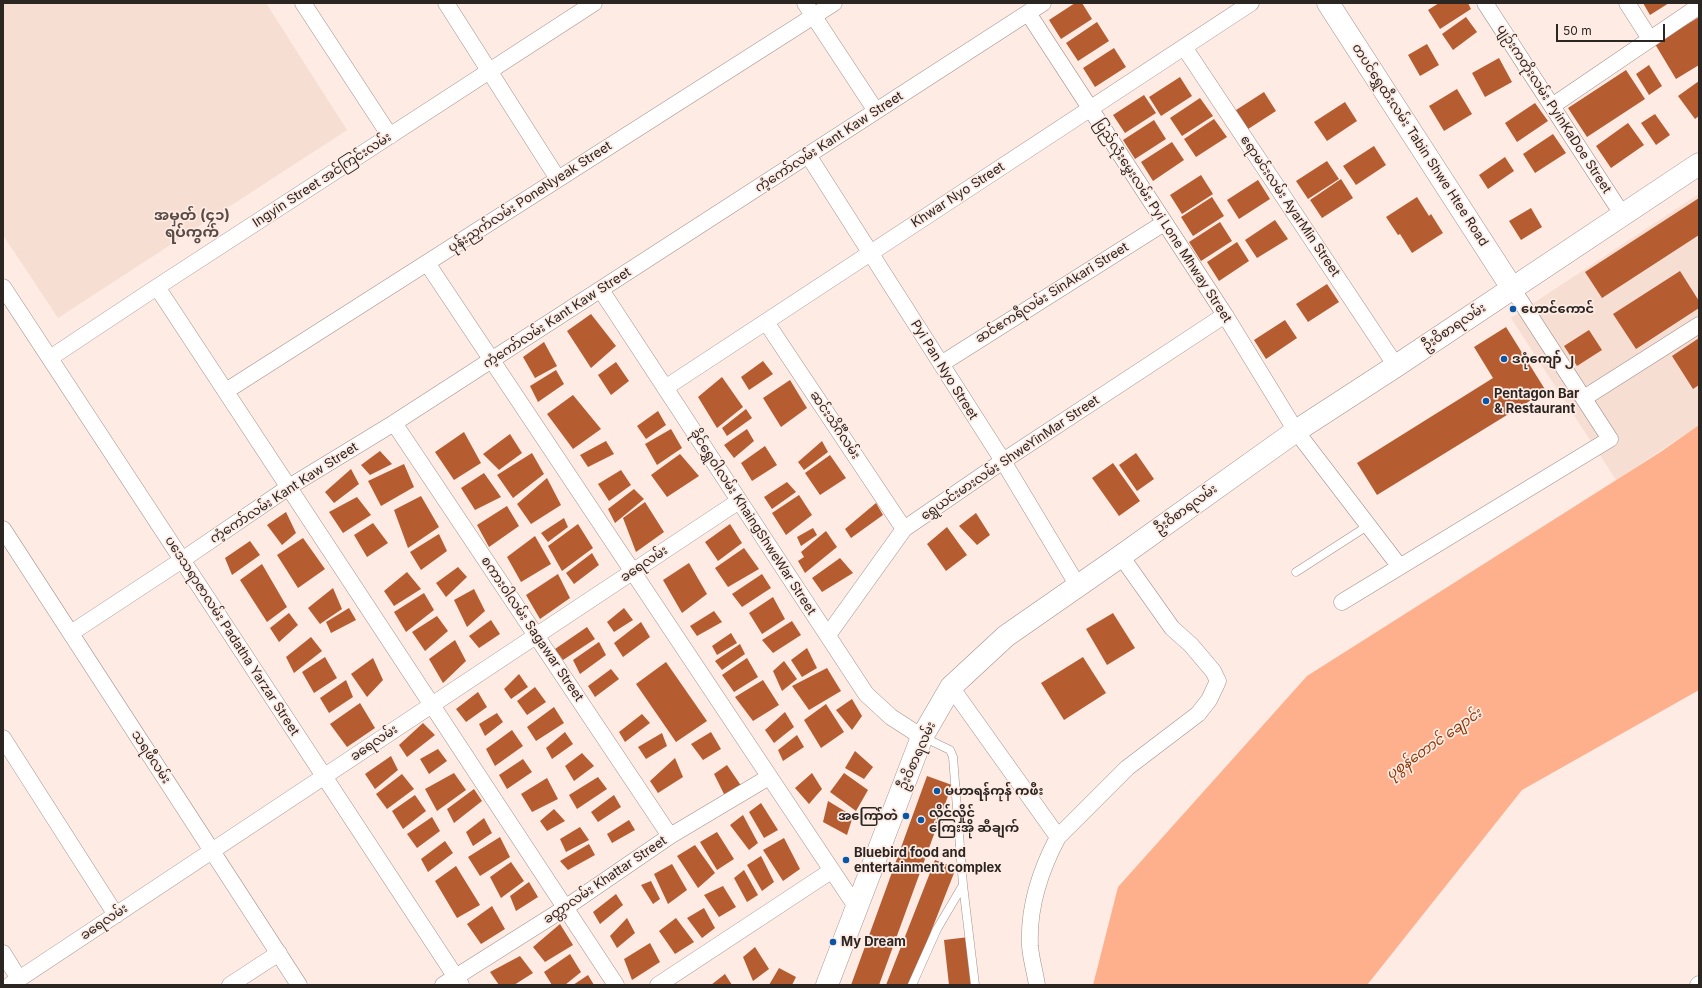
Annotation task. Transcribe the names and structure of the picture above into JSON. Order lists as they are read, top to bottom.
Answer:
{
  "streets": {
    "main road": ["တပင်ရွှေထီးလမ်း Tabin Shwe Htee Road", "ဦးဝိစာရလမ်း"],
    "street": [
      "ပျဉ်းကတိုးလမ်း PyinKaDoe Street",
      "ကံ့ကော်လမ်း Kant Kaw Street",
      "Ingyin Street အင်ကြင်းလမ်း",
      "Khwar Nyo Street",
      "ပုန်းညှက်လမ်း PoneNyeak Street",
      "ဧရာမင်းလမ်း AyarMin Street",
      "ပြည်လုံးမွှေးလမ်း Pyi Lone Mhway Street",
      "ဆင်ဧကရီလမ်း SinAkari Street",
      "Pyi Pan Nyo Street",
      "ဆင်းသိင်္ဂီလမ်း",
      "ရွှေယင်းမားလမ်း ShweYinMar Street",
      "ခိုင်ရွှေဝါလမ်း KhaingShweWar Street",
      "ခရေလမ်း",
      "စကားဝါလမ်း Sagawar Street",
      "ပဒေသရာဇာလမ်း Padatha Yarzar Street",
      "သရဖီလမ်း",
      "ခတ္တာလမ်း Khattar Street"
    ]
  },
  "crossings": [
    ["ပျဉ်းကတိုးလမ်း PyinKaDoe Street", "ဦးဝိစာရလမ်း"],
    ["ကံ့ကော်လမ်း Kant Kaw Street", "ပြည်လုံးမွှေးလမ်း Pyi Lone Mhway Street"],
    ["ကံ့ကော်လမ်း Kant Kaw Street", "Pyi Pan Nyo Street"],
    ["ကံ့ကော်လမ်း Kant Kaw Street", "ခိုင်ရွှေဝါလမ်း KhaingShweWar Street"],
    ["ကံ့ကော်လမ်း Kant Kaw Street", "စကားဝါလမ်း Sagawar Street"],
    ["ကံ့ကော်လမ်း Kant Kaw Street", "ပဒေသရာဇာလမ်း Padatha Yarzar Street"],
    ["ကံ့ကော်လမ်း Kant Kaw Street", "သရဖီလမ်း"],
    ["တပင်ရွှေထီးလမ်း Tabin Shwe Htee Road", "ဦးဝိစာရလမ်း"],
    ["Ingyin Street အင်ကြင်းလမ်း", "ပဒေသရာဇာလမ်း Padatha Yarzar Street"],
    ["Khwar Nyo Street", "ဧရာမင်းလမ်း AyarMin Street"],
    ["Khwar Nyo Street", "ပြည်လုံးမွှေးလမ်း Pyi Lone Mhway Street"],
    ["Khwar Nyo Street", "Pyi Pan Nyo Street"],
    ["Khwar Nyo Street", "ဆင်းသိင်္ဂီလမ်း"],
    ["Khwar Nyo Street", "ခိုင်ရွှေဝါလမ်း KhaingShweWar Street"],
    ["ဧရာမင်းလမ်း AyarMin Street", "ဦးဝိစာရလမ်း"],
    ["ပြည်လုံးမွှေးလမ်း Pyi Lone Mhway Street", "ဆင်ဧကရီလမ်း SinAkari Street"],
    ["ပြည်လုံးမွှေးလမ်း Pyi Lone Mhway Street", "ဦးဝိစာရလမ်း"],
    ["ပြည်လုံးမွှေးလမ်း Pyi Lone Mhway Street", "ရွှေယင်းမားလမ်း ShweYinMar Street"],
    ["ဆင်ဧကရီလမ်း SinAkari Street", "Pyi Pan Nyo Street"],
    ["ဦးဝိစာရလမ်း", "Pyi Pan Nyo Street"],
    ["ဦးဝိစာရလမ်း", "ခိုင်ရွှေဝါလမ်း KhaingShweWar Street"],
    ["Pyi Pan Nyo Street", "ရွှေယင်းမားလမ်း ShweYinMar Street"],
    ["ဆင်းသိင်္ဂီလမ်း", "ရွှေယင်းမားလမ်း ShweYinMar Street"],
    ["ရွှေယင်းမားလမ်း ShweYinMar Street", "ခိုင်ရွှေဝါလမ်း KhaingShweWar Street"],
    ["ခိုင်ရွှေဝါလမ်း KhaingShweWar Street", "ခရေလမ်း"],
    ["ခရေလမ်း", "စကားဝါလမ်း Sagawar Street"],
    ["ခရေလမ်း", "ပဒေသရာဇာလမ်း Padatha Yarzar Street"],
    ["ခရေလမ်း", "သရဖီလမ်း"],
    ["စကားဝါလမ်း Sagawar Street", "ခတ္တာလမ်း Khattar Street"],
    ["ပဒေသရာဇာလမ်း Padatha Yarzar Street", "ခတ္တာလမ်း Khattar Street"]
  ],
  "districts": ["အမှတ် (၄၁) ရပ်ကွက်"],
  "water": ["ပုစွန်တောင် ချောင်း"],
  "places": [
    "ဟောင်ကောင်",
    "ဒဂုံကျော် ၂",
    "Pentagon Bar & Restaurant",
    "မဟာရန်ကုန် ကဖီး",
    "အကြော်တဲ",
    "လှိုင်လှိုင် ကြေးအို ဆီချက်",
    "Bluebird food and entertainment complex",
    "My Dream"
  ],
  "scale_bar": "50 m"
}
